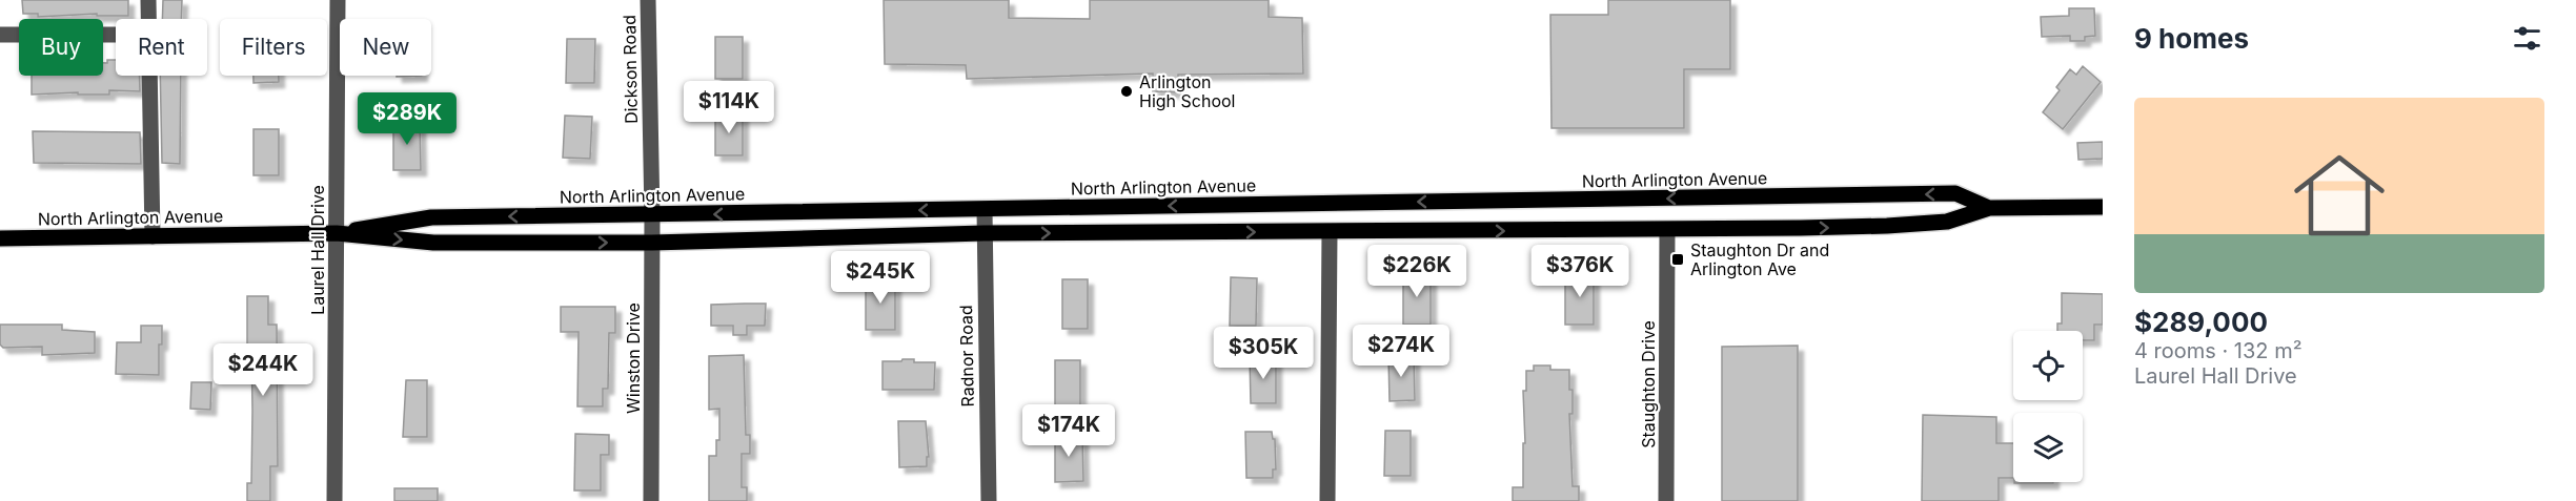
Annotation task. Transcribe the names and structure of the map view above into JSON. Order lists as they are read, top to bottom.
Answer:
{
  "streets": {
    "main road": ["North Arlington Avenue"],
    "street": [
      "Dickson Road",
      "Laurel Hall Drive",
      "Radnor Road",
      "Winston Drive",
      "Staughton Drive"
    ]
  },
  "crossings": [
    ["Dickson Road", "North Arlington Avenue"],
    ["Dickson Road", "Winston Drive"],
    ["North Arlington Avenue", "Laurel Hall Drive"],
    ["North Arlington Avenue", "Radnor Road"],
    ["North Arlington Avenue", "Winston Drive"],
    ["North Arlington Avenue", "Staughton Drive"]
  ],
  "places": {
    "other": ["Arlington High School"],
    "transit": ["Staughton Dr and Arlington Ave"]
  },
  "page": {
    "heading": "9 homes",
    "chip": [
      "Buy",
      "Rent",
      "Filters",
      "New"
    ],
    "list": [
      {
        "name": "$289,000",
        "note": "4 rooms · 132 m² · Laurel Hall Drive"
      }
    ],
    "price": [
      "$114K",
      "$289K",
      "$226K",
      "$376K",
      "$245K",
      "$274K",
      "$305K",
      "$244K",
      "$174K"
    ]
  }
}
